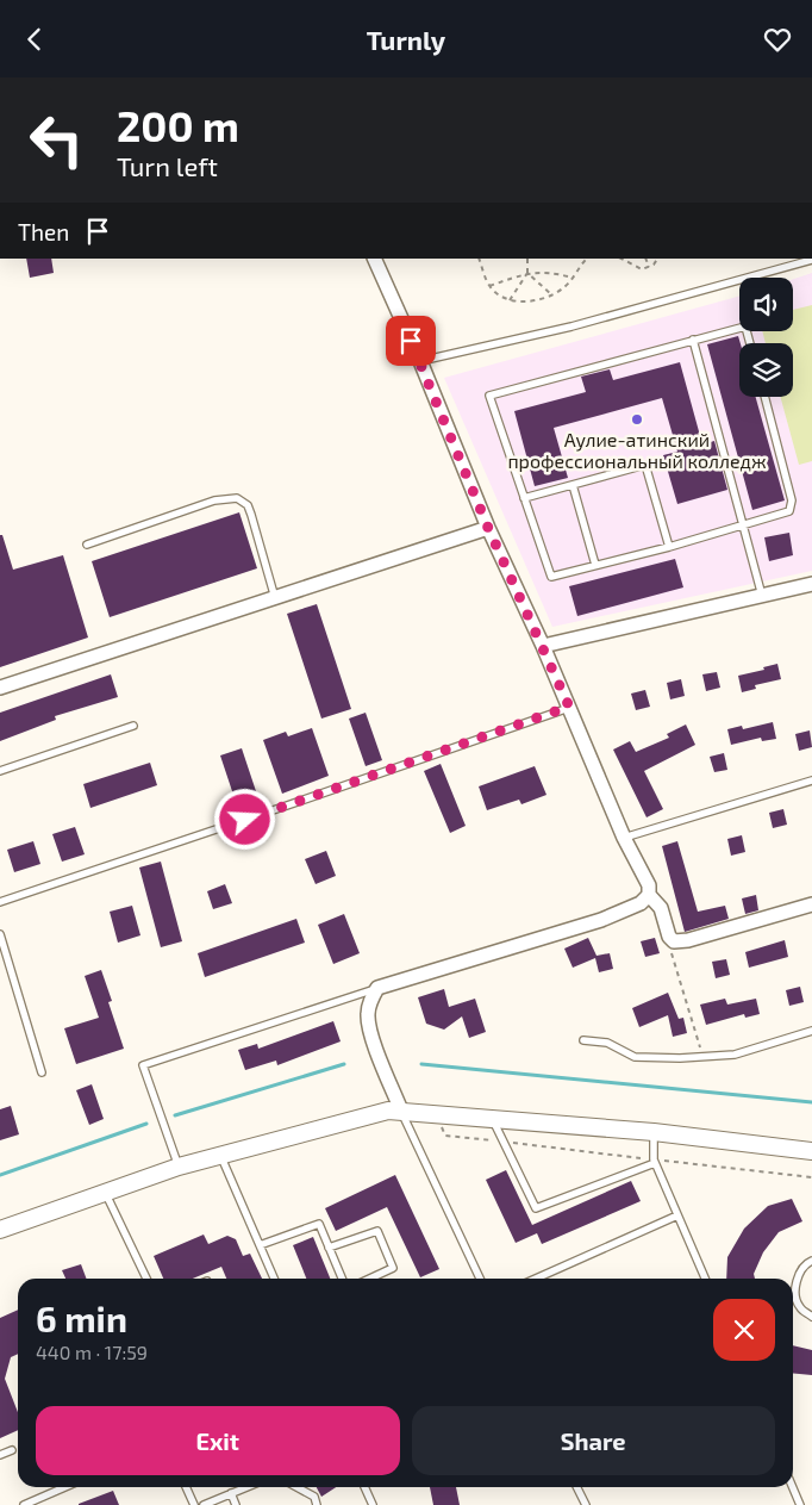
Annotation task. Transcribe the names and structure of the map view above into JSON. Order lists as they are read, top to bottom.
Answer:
{
  "places": ["Аулие-атинский профессиональный колледж"],
  "page": {
    "header": "Turnly",
    "turn": ["200 m", "Turn left"],
    "then": "Then",
    "heading": ["6 min", "440 m · 17:59"],
    "buttons": ["Exit", "Share"]
  }
}
